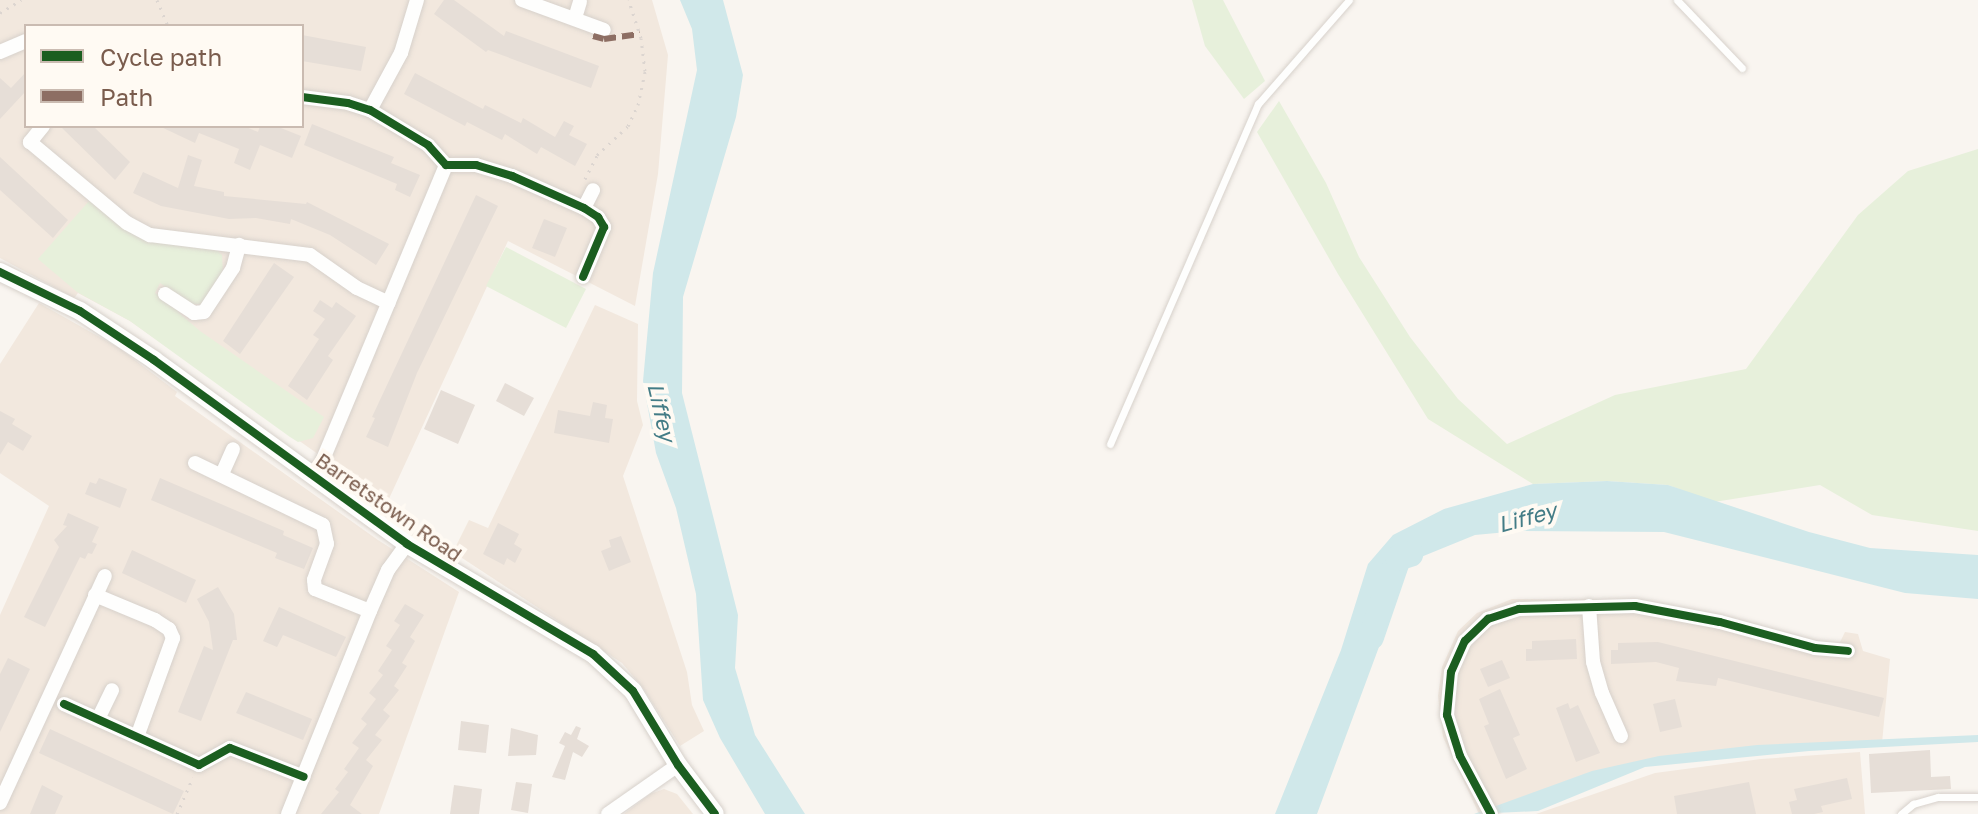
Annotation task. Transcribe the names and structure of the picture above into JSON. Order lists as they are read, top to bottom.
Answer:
{
  "streets": {
    "street": ["Barretstown Road"]
  },
  "water": ["Liffey"],
  "legend": ["Cycle path", "Path"]
}
